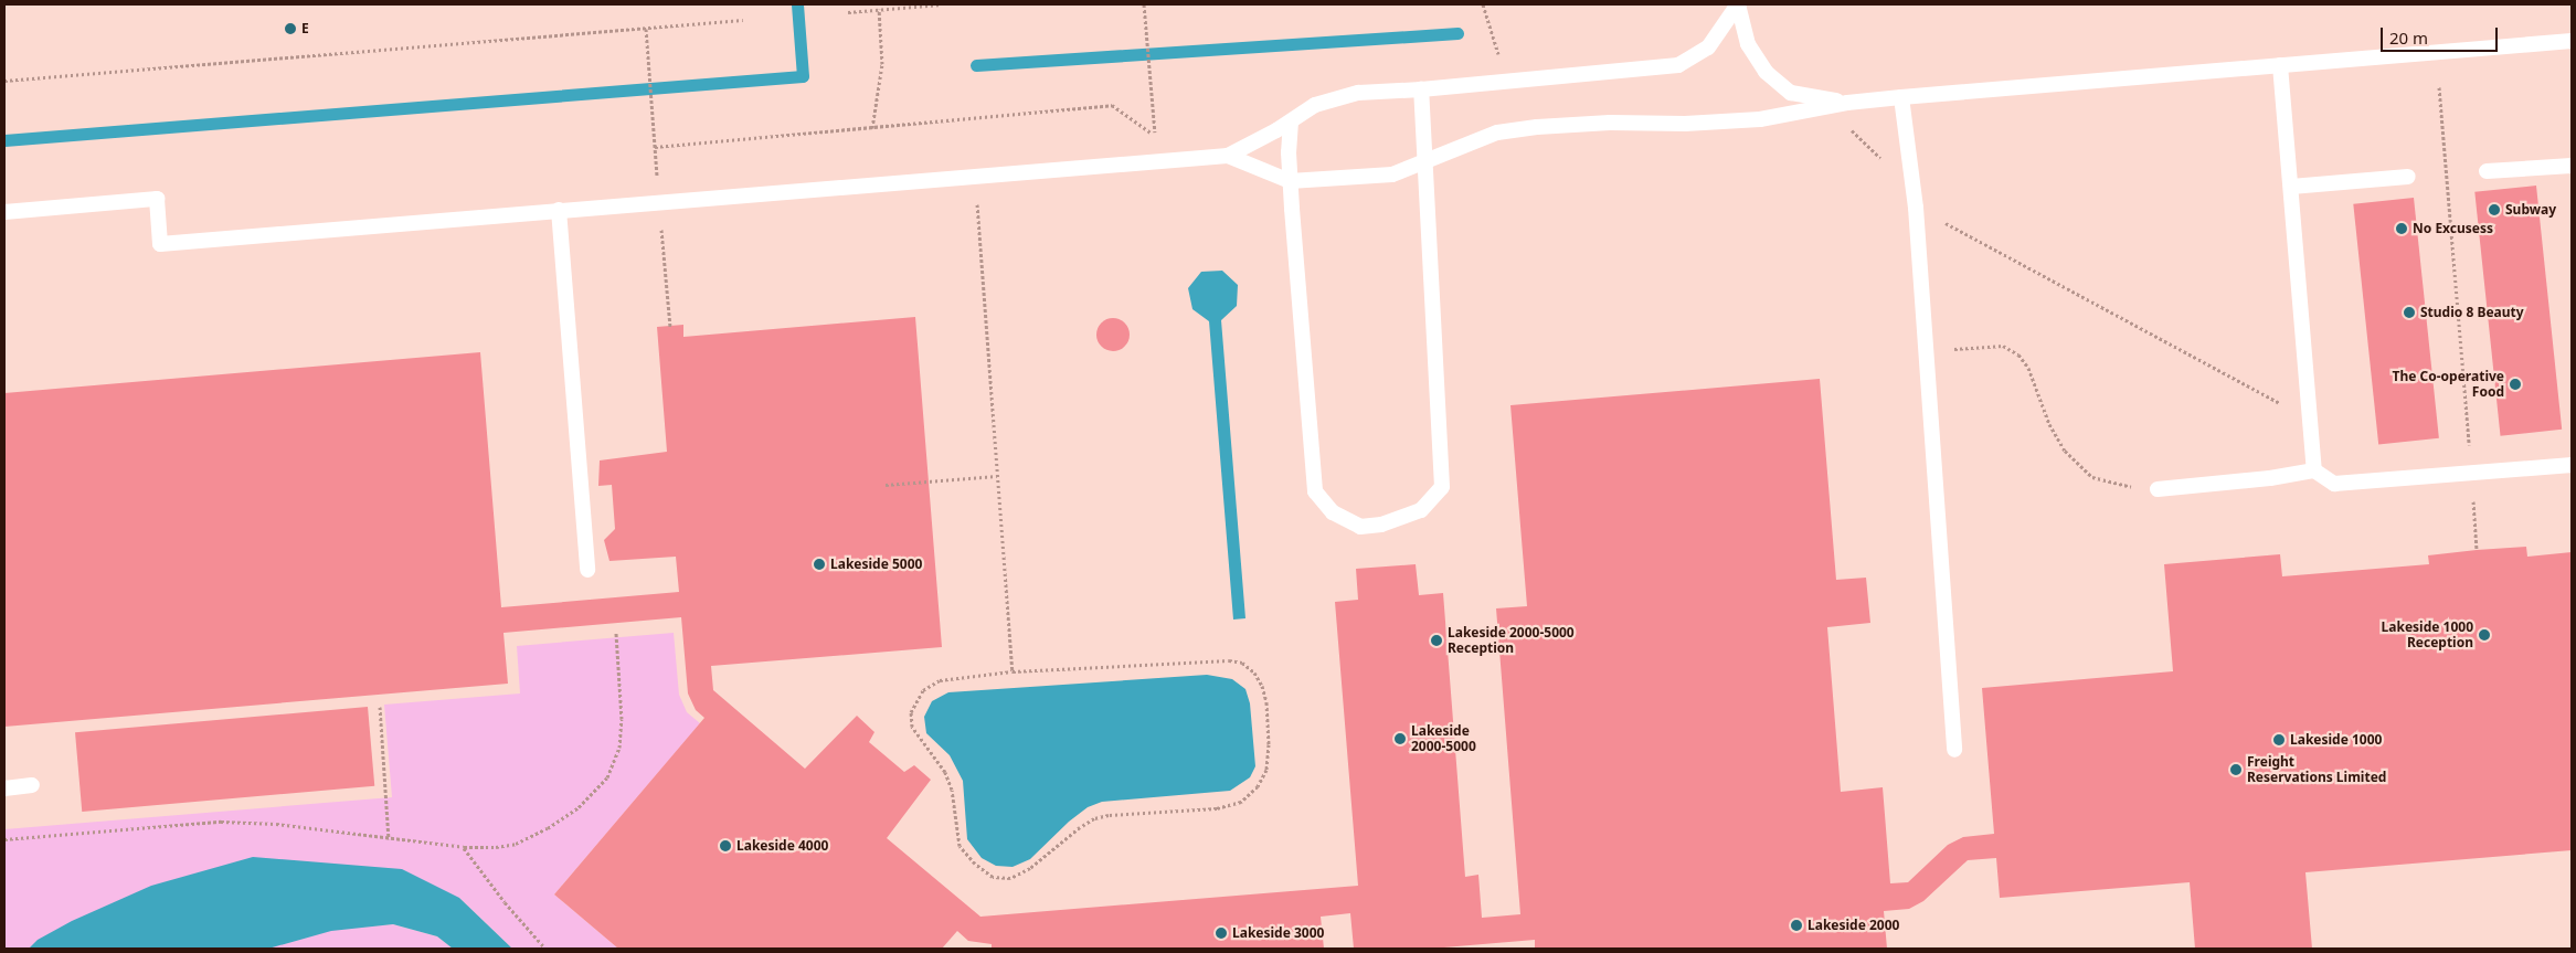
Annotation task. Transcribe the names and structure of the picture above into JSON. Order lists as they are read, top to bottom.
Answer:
{
  "places": [
    "E",
    "Subway",
    "No Excusess",
    "Studio 8 Beauty",
    "The Co-operative Food",
    "Lakeside 5000",
    "Lakeside 1000 Reception",
    "Lakeside 2000-5000 Reception",
    "Lakeside 2000-5000",
    "Lakeside 1000",
    "Freight Reservations Limited",
    "Lakeside 4000",
    "Lakeside 2000",
    "Lakeside 3000"
  ],
  "scale_bar": "20 m"
}
